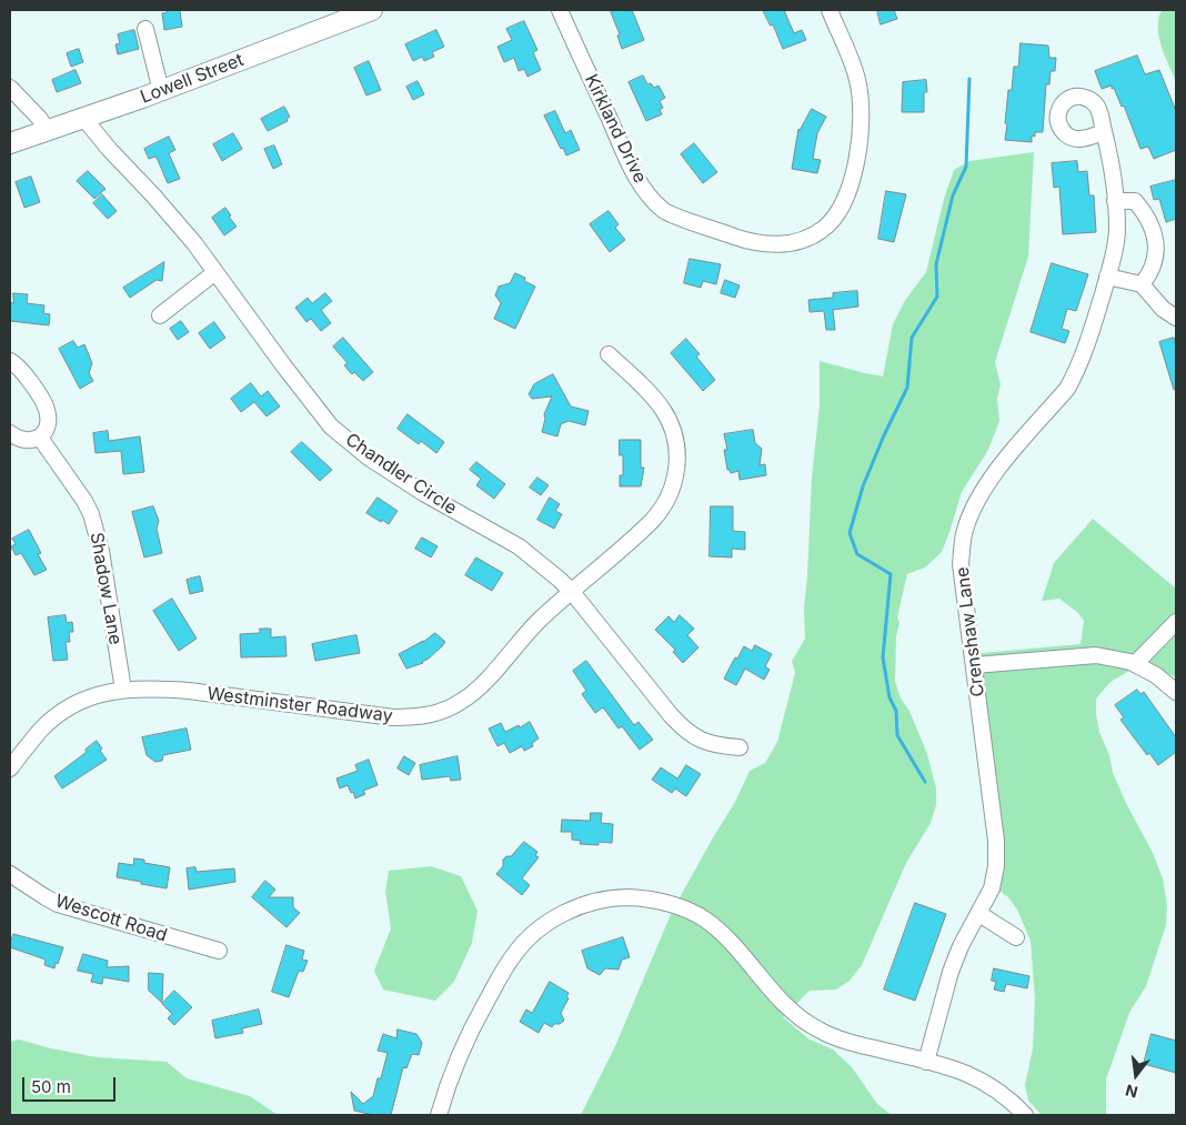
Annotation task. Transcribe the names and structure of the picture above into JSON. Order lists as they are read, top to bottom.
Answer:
{
  "streets": {
    "main road": ["Lowell Street"],
    "street": [
      "Kirkland Drive",
      "Chandler Circle",
      "Shadow Lane",
      "Crenshaw Lane",
      "Westminster Roadway",
      "Wescott Road"
    ]
  },
  "crossings": [
    ["Lowell Street", "Chandler Circle"],
    ["Chandler Circle", "Westminster Roadway"],
    ["Shadow Lane", "Westminster Roadway"]
  ],
  "scale_bar": "50 m",
  "north": "bottom"
}
